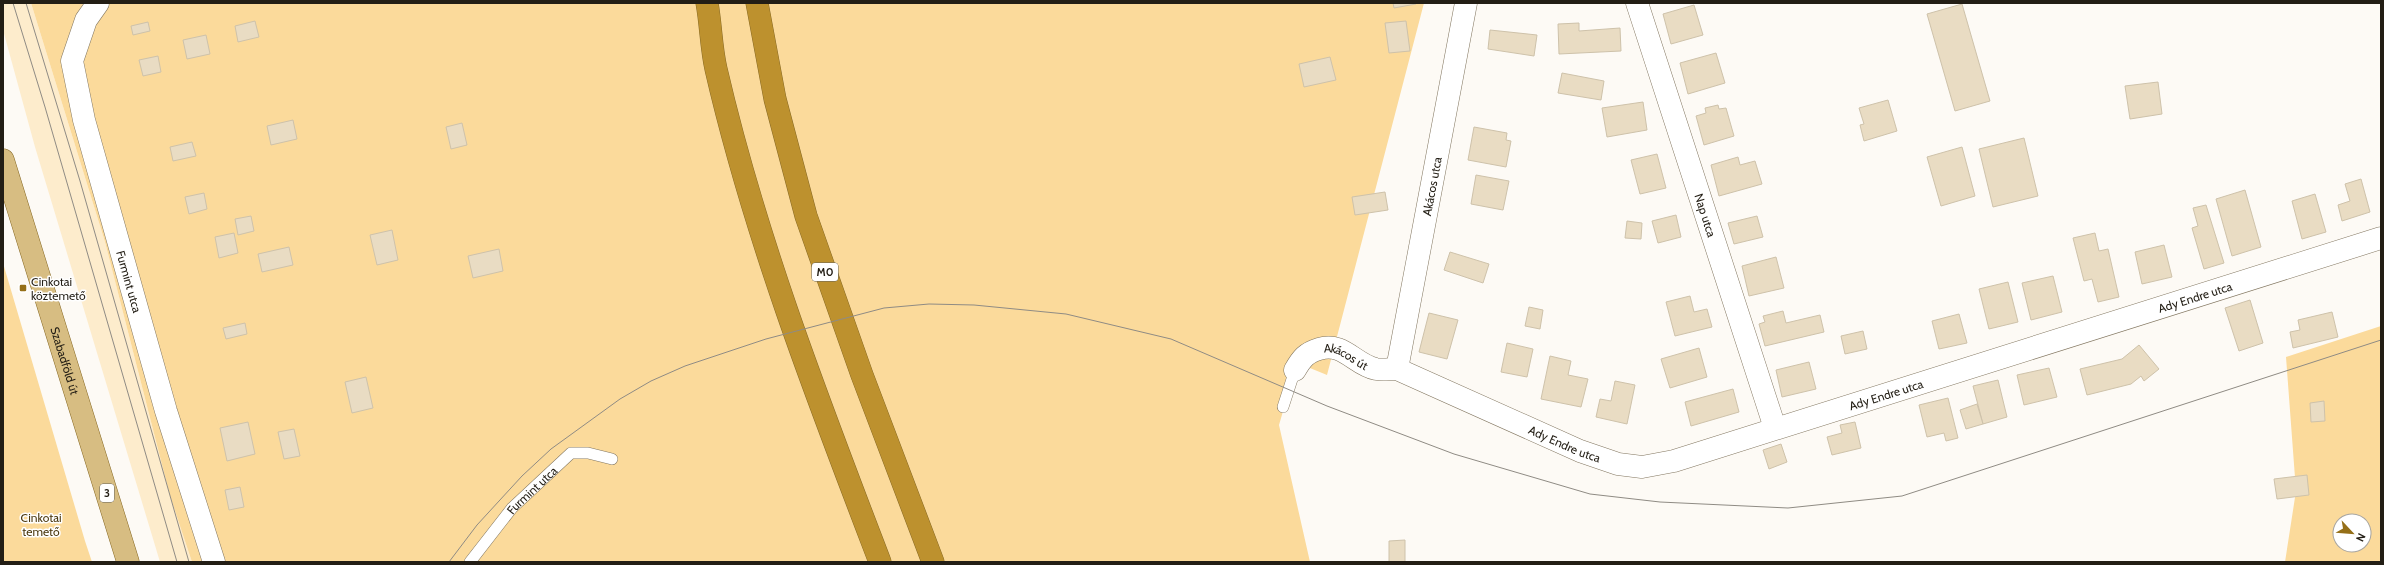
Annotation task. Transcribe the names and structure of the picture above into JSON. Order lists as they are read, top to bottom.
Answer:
{
  "streets": {
    "highway": ["M0"],
    "main road": ["Szabadföld út", "3"],
    "street": [
      "Akácos utca",
      "Nap utca",
      "Furmint utca",
      "Ady Endre utca",
      "Akácos út"
    ]
  },
  "crossings": [
    ["Akácos utca", "Ady Endre utca"],
    ["Akácos utca", "Akácos út"],
    ["Nap utca", "Ady Endre utca"],
    ["Ady Endre utca", "Akácos út"]
  ],
  "parks": ["Cinkotai temető"],
  "places": {
    "transit": ["Cinkotai köztemető"]
  },
  "north": "bottom right"
}
